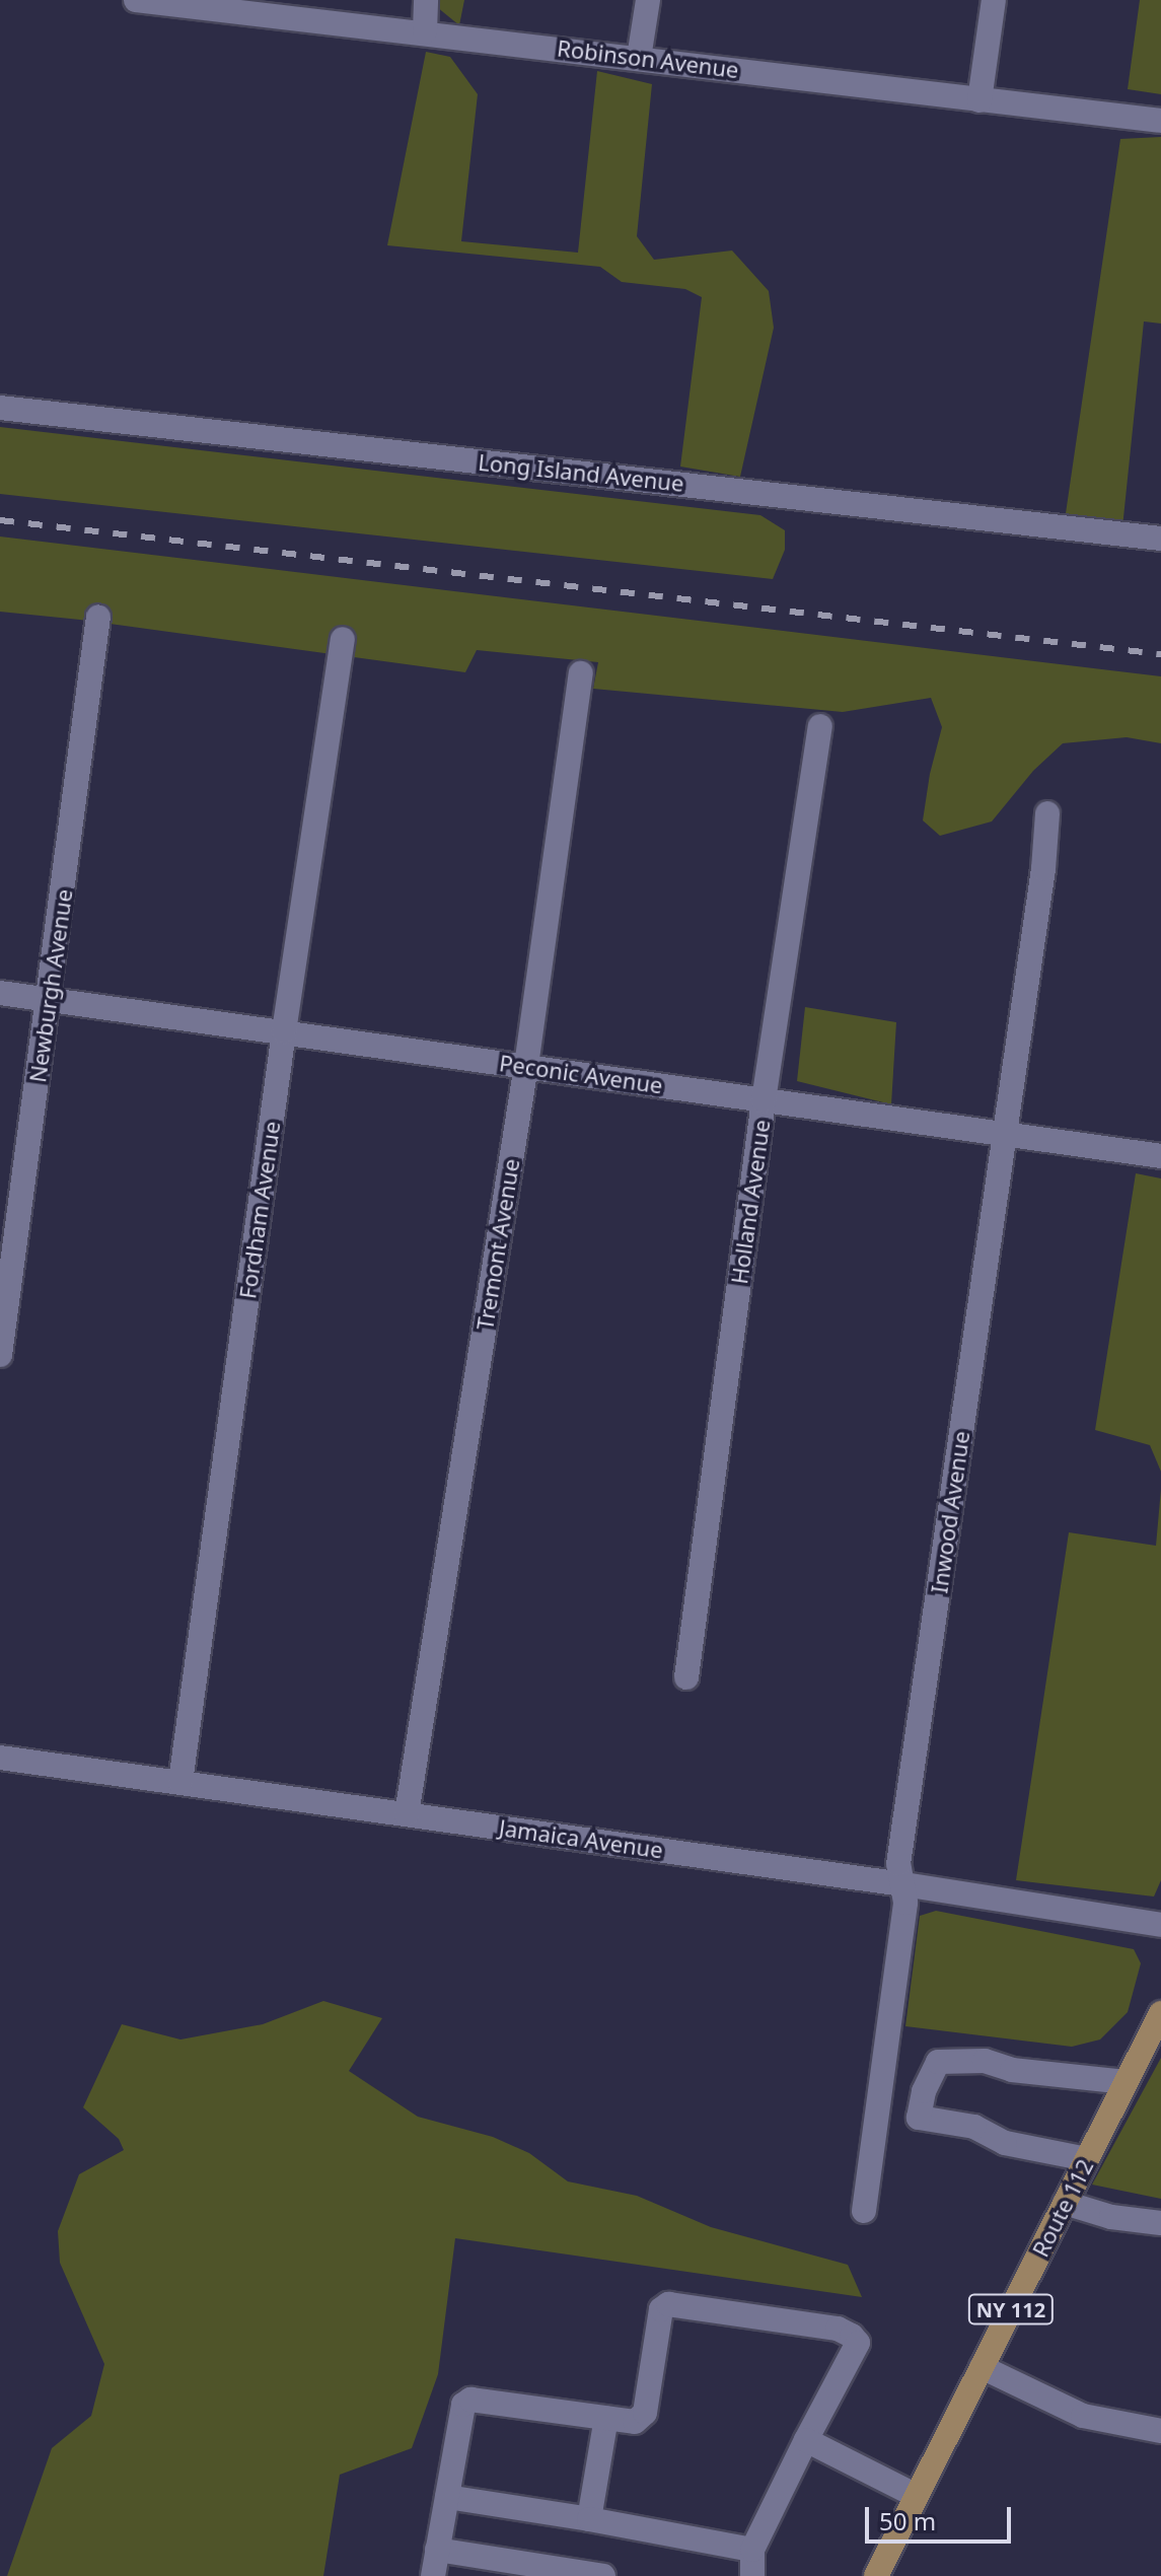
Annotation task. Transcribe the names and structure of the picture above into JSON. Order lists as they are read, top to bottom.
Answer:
{
  "streets": {
    "main road": ["Route 112", "NY 112"],
    "street": [
      "Robinson Avenue",
      "Long Island Avenue",
      "Newburgh Avenue",
      "Peconic Avenue",
      "Holland Avenue",
      "Fordham Avenue",
      "Tremont Avenue",
      "Inwood Avenue",
      "Jamaica Avenue"
    ]
  },
  "crossings": [
    ["Newburgh Avenue", "Peconic Avenue"],
    ["Peconic Avenue", "Holland Avenue"],
    ["Peconic Avenue", "Fordham Avenue"],
    ["Peconic Avenue", "Tremont Avenue"],
    ["Peconic Avenue", "Inwood Avenue"],
    ["Fordham Avenue", "Jamaica Avenue"],
    ["Tremont Avenue", "Jamaica Avenue"],
    ["Inwood Avenue", "Jamaica Avenue"]
  ],
  "scale_bar": "50 m"
}
